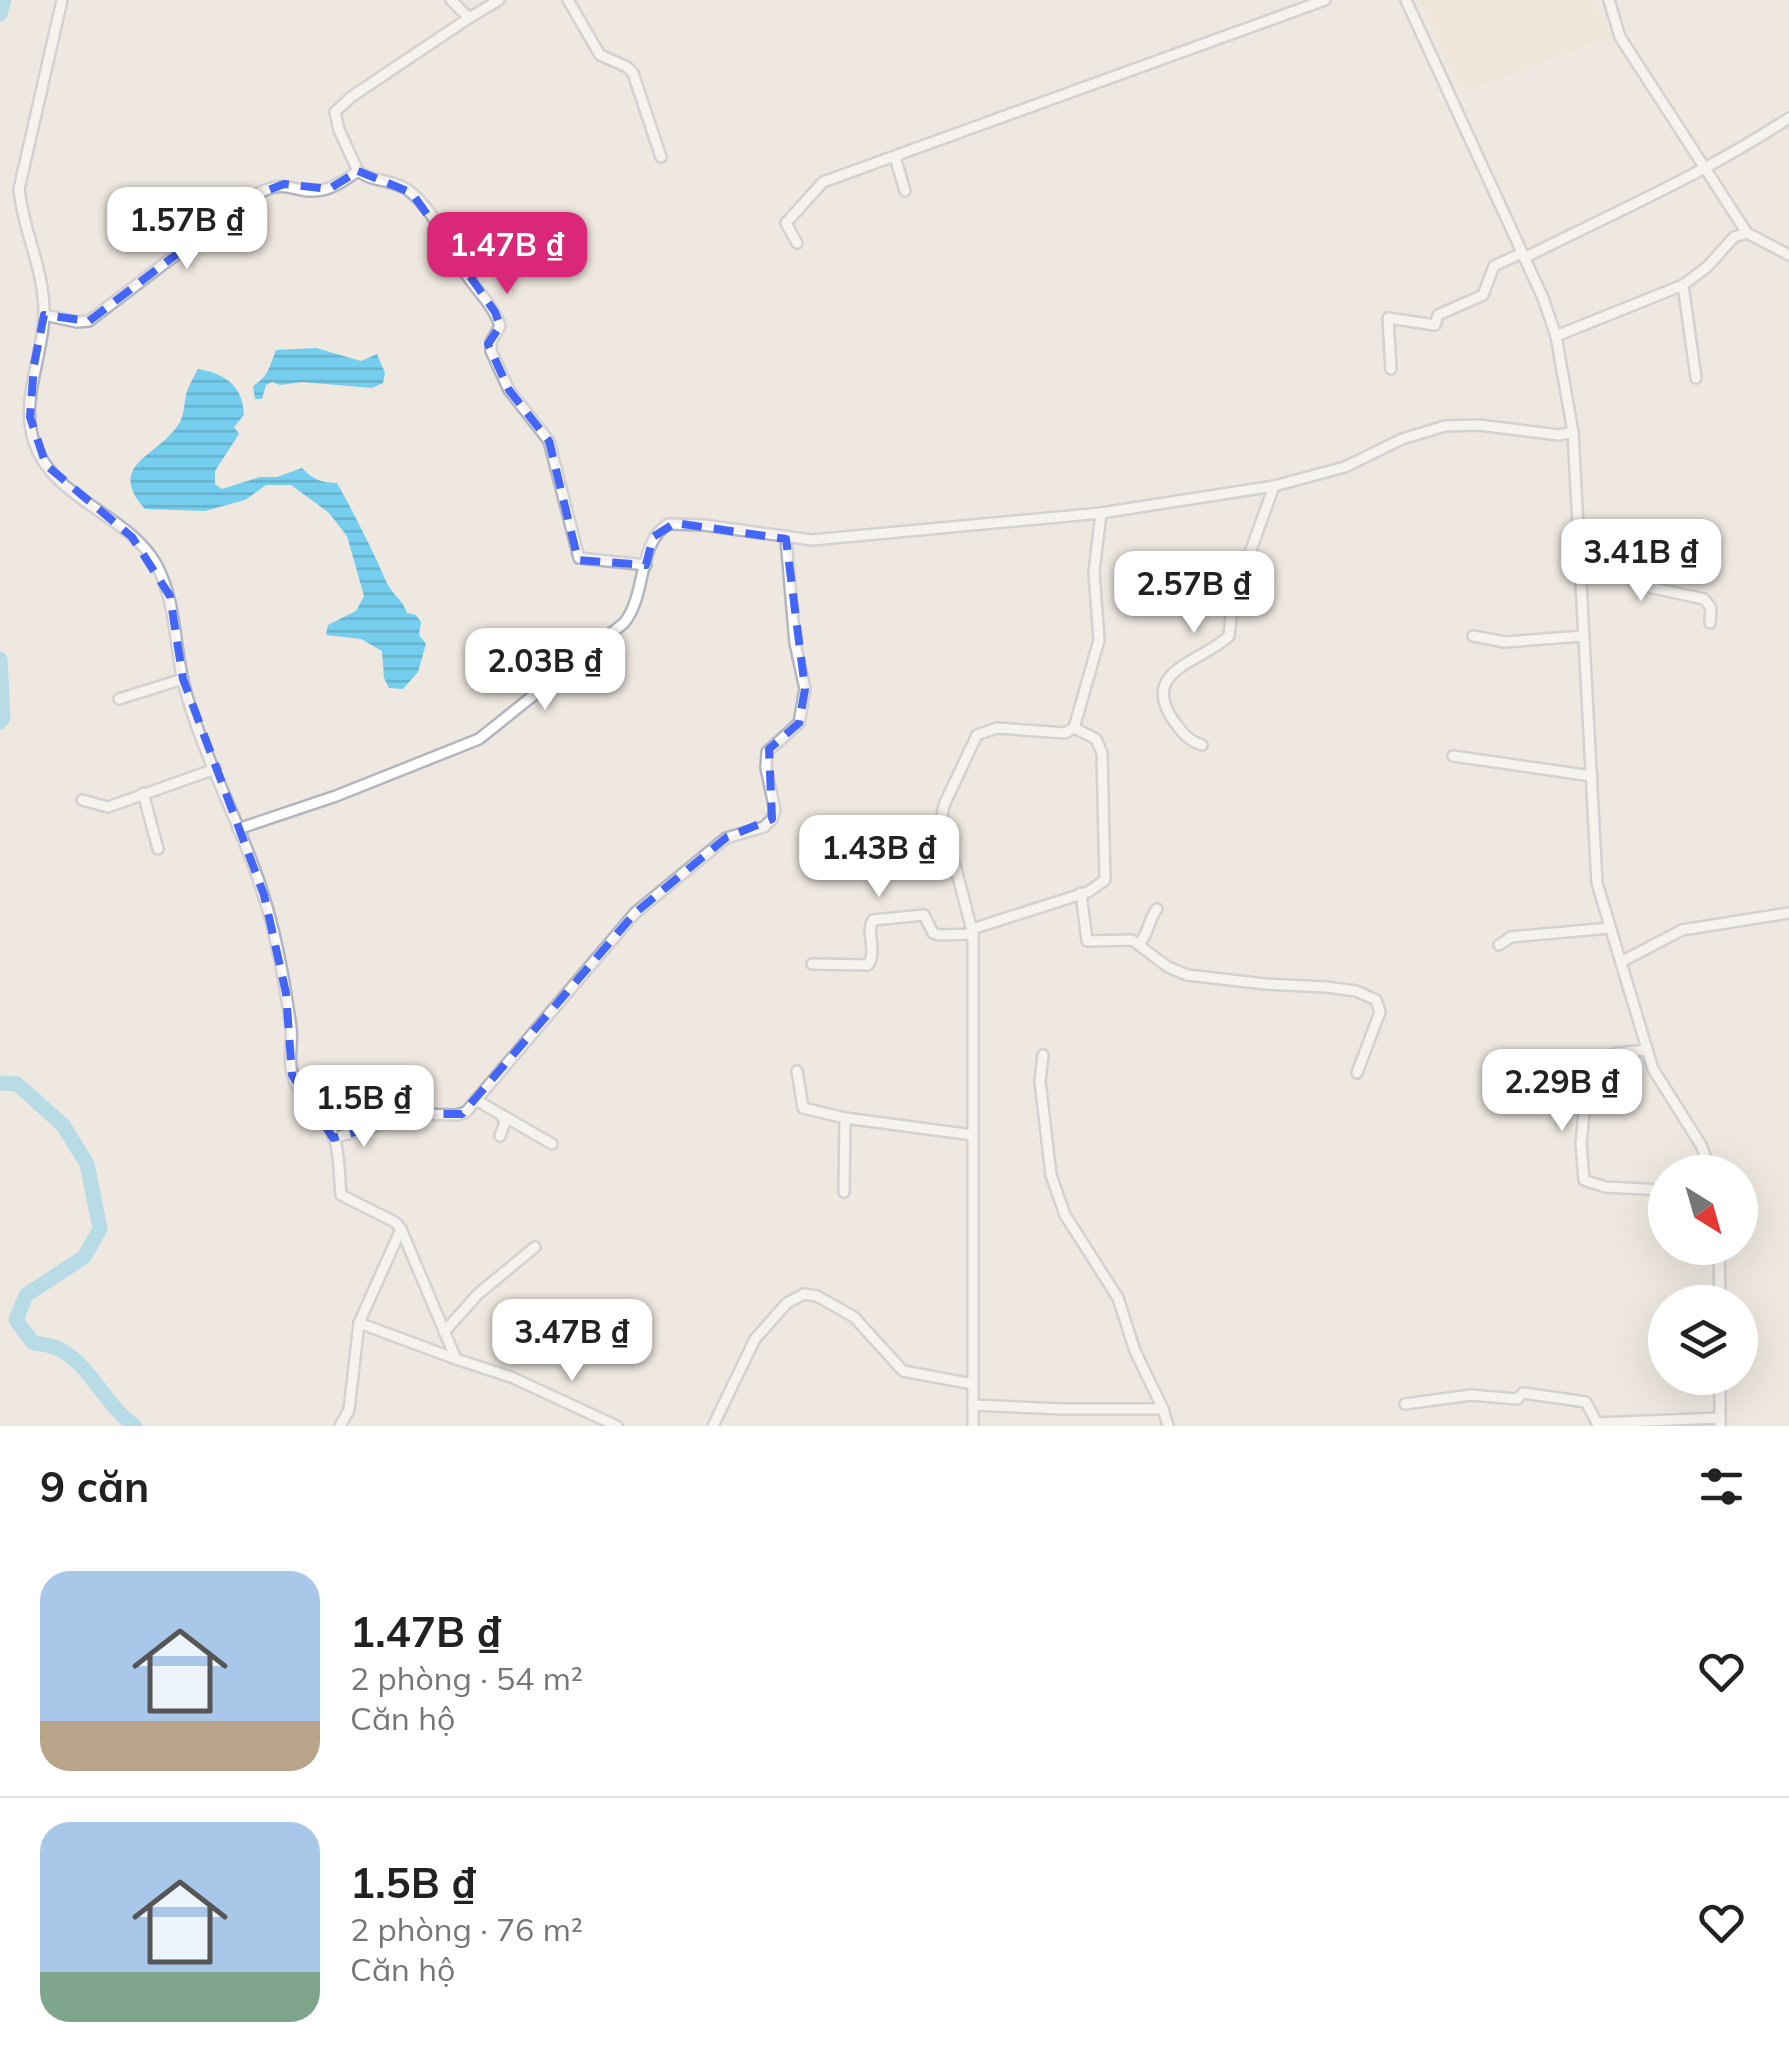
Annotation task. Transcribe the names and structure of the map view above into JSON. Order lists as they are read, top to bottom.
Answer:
{
  "north": "bottom right",
  "page": {
    "price": [
      "1.57B ₫",
      "1.47B ₫",
      "3.41B ₫",
      "2.57B ₫",
      "2.03B ₫",
      "1.43B ₫",
      "2.29B ₫",
      "1.5B ₫",
      "3.47B ₫"
    ],
    "heading": "9 căn",
    "list": [
      {
        "name": "1.47B ₫",
        "note": "2 phòng · 54 m² · Căn hộ"
      },
      {
        "name": "1.5B ₫",
        "note": "2 phòng · 76 m² · Căn hộ"
      }
    ]
  }
}
